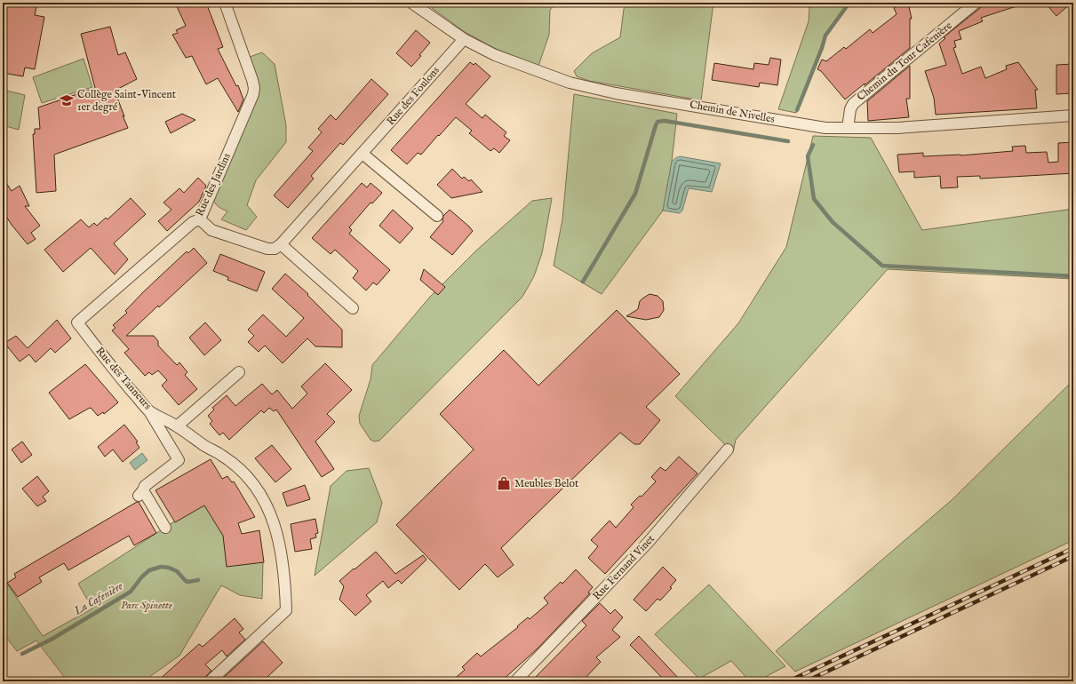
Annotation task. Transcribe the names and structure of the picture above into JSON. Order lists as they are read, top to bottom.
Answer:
{
  "streets": {
    "street": [
      "Chemin du Tour Cafenière",
      "Rue des Foulons",
      "Chemin de Nivelles",
      "Rue des Jardins",
      "Rue des Tanneurs",
      "Rue Fernand Vinet"
    ]
  },
  "crossings": [
    ["Chemin du Tour Cafenière", "Chemin de Nivelles"],
    ["Rue des Foulons", "Chemin de Nivelles"],
    ["Rue des Jardins", "Rue des Tanneurs"]
  ],
  "water": ["La Cafenière"],
  "parks": ["Parc Spinette"],
  "places": {
    "school or university": ["Collège Saint-Vincent 1er degré"],
    "shop": ["Meubles Belot"]
  }
}
